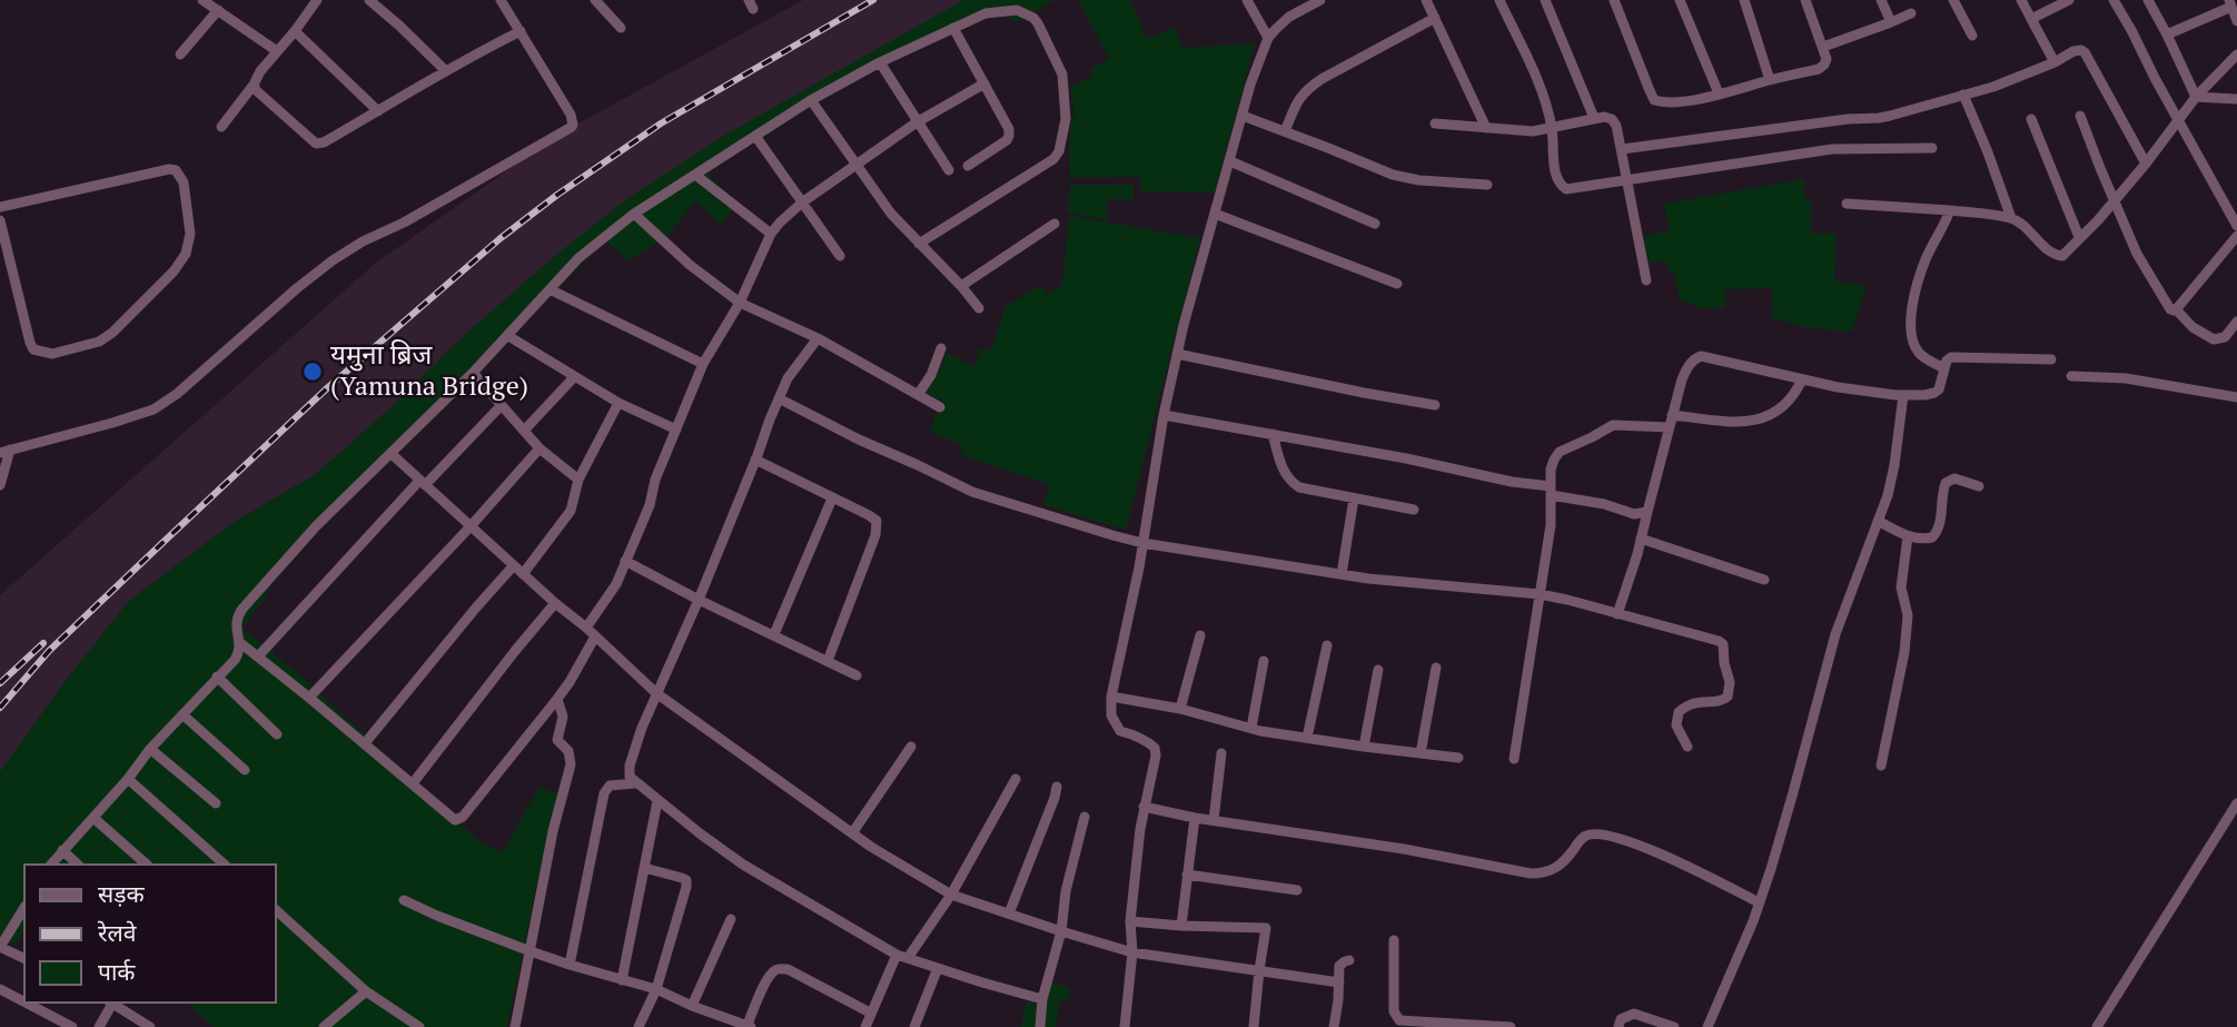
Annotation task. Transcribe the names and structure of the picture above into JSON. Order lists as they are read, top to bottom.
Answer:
{
  "places": ["यमुना ब्रिज (Yamuna Bridge)"],
  "legend": ["सड़क", "रेलवे", "पार्क"]
}
